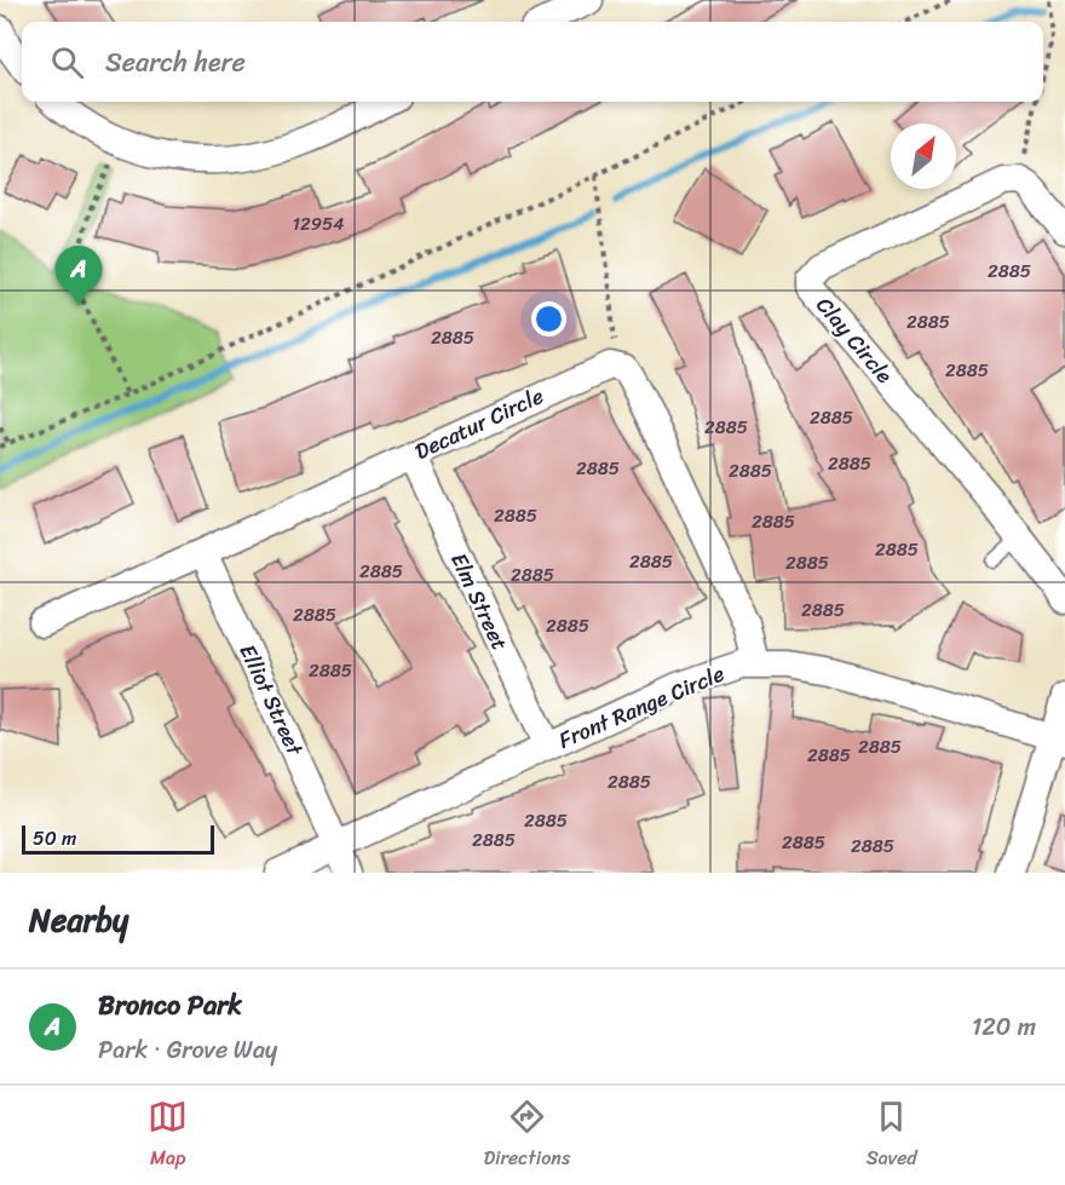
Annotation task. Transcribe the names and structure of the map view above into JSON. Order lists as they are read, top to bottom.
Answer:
{
  "streets": {
    "street": [
      "Clay Circle",
      "Decatur Circle",
      "Elm Street",
      "Elliot Street",
      "Front Range Circle"
    ]
  },
  "crossings": [
    ["Decatur Circle", "Elm Street"],
    ["Decatur Circle", "Elliot Street"],
    ["Elm Street", "Front Range Circle"],
    ["Elliot Street", "Front Range Circle"]
  ],
  "house_numbers": [
    "12954",
    "2885",
    "2885",
    "2885",
    "2885",
    "2885",
    "2885",
    "2885",
    "2885",
    "2885",
    "2885",
    "2885",
    "2885",
    "2885",
    "2885",
    "2885",
    "2885",
    "2885",
    "2885",
    "2885",
    "2885",
    "2885",
    "2885",
    "2885",
    "2885",
    "2885",
    "2885",
    "2885"
  ],
  "scale_bar": "50 m",
  "north": "top right",
  "page": {
    "search": "Search here",
    "pins": "A",
    "scale": "50 m",
    "heading": "Nearby",
    "list": [
      {
        "mark": "A",
        "name": "Bronco Park",
        "note": "Park · Grove Way",
        "value": "120 m"
      }
    ],
    "nav": ["Map", "Directions", "Saved"]
  }
}
